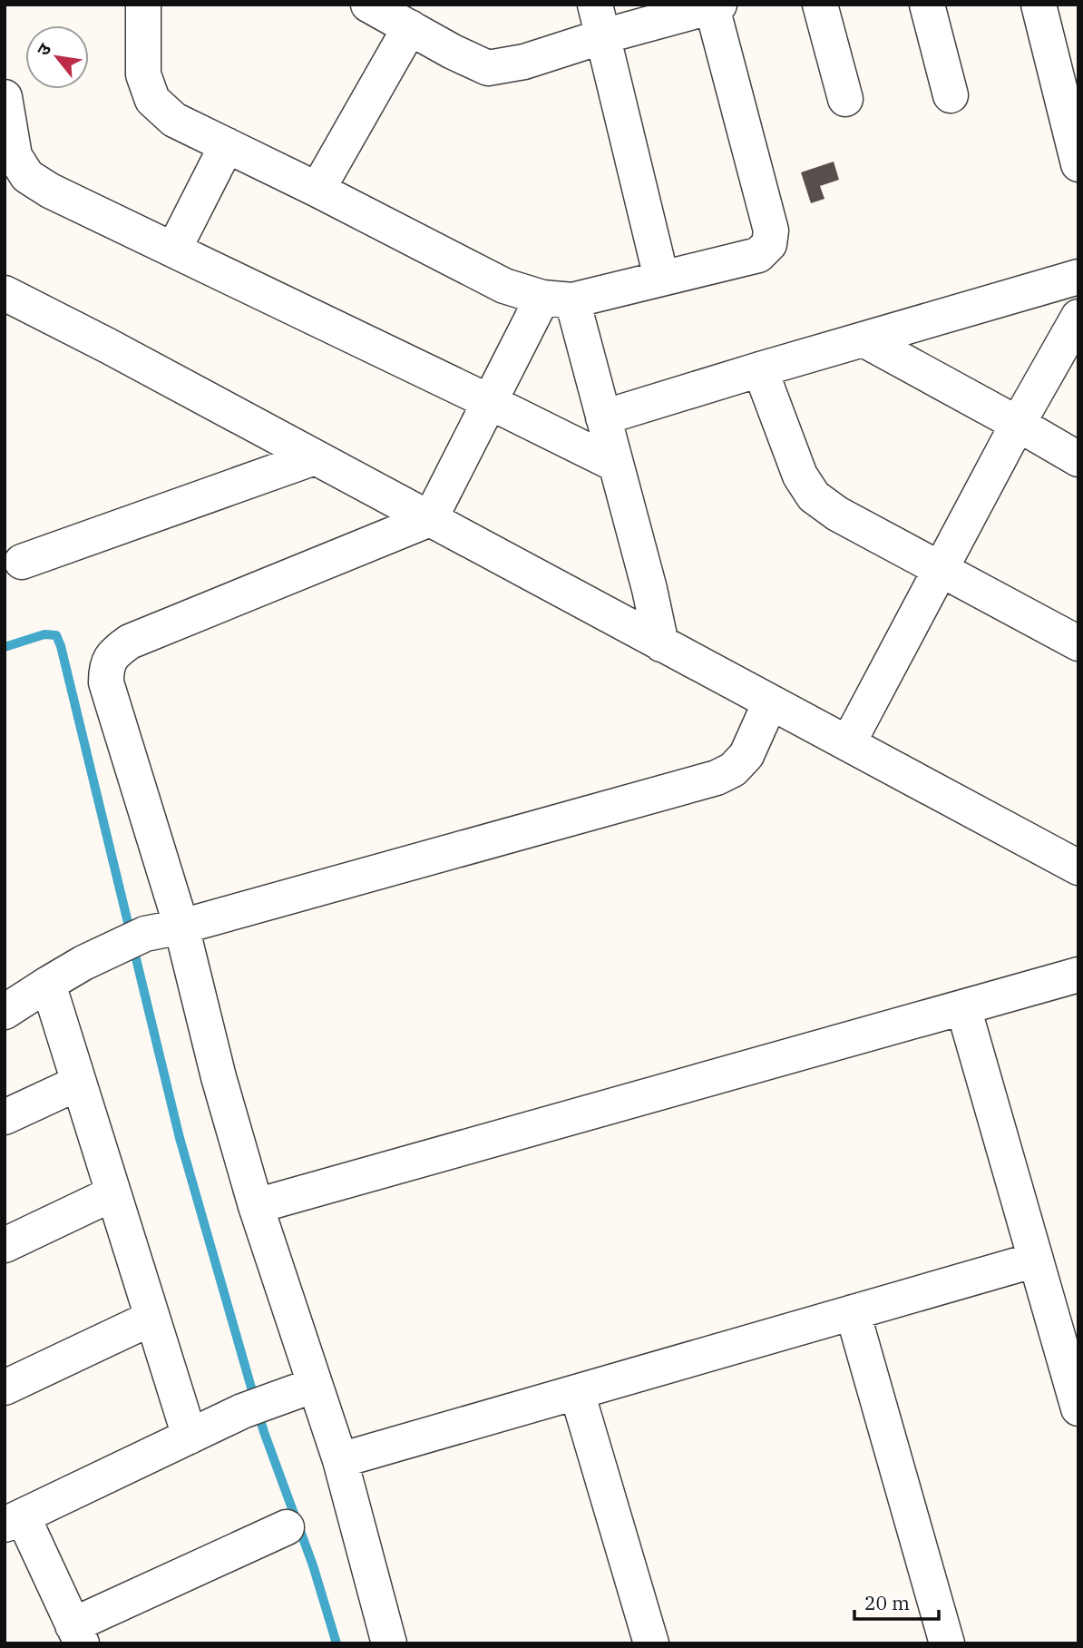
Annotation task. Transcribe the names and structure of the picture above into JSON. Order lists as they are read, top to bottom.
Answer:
{
  "scale_bar": "20 m",
  "north": "top left"
}
